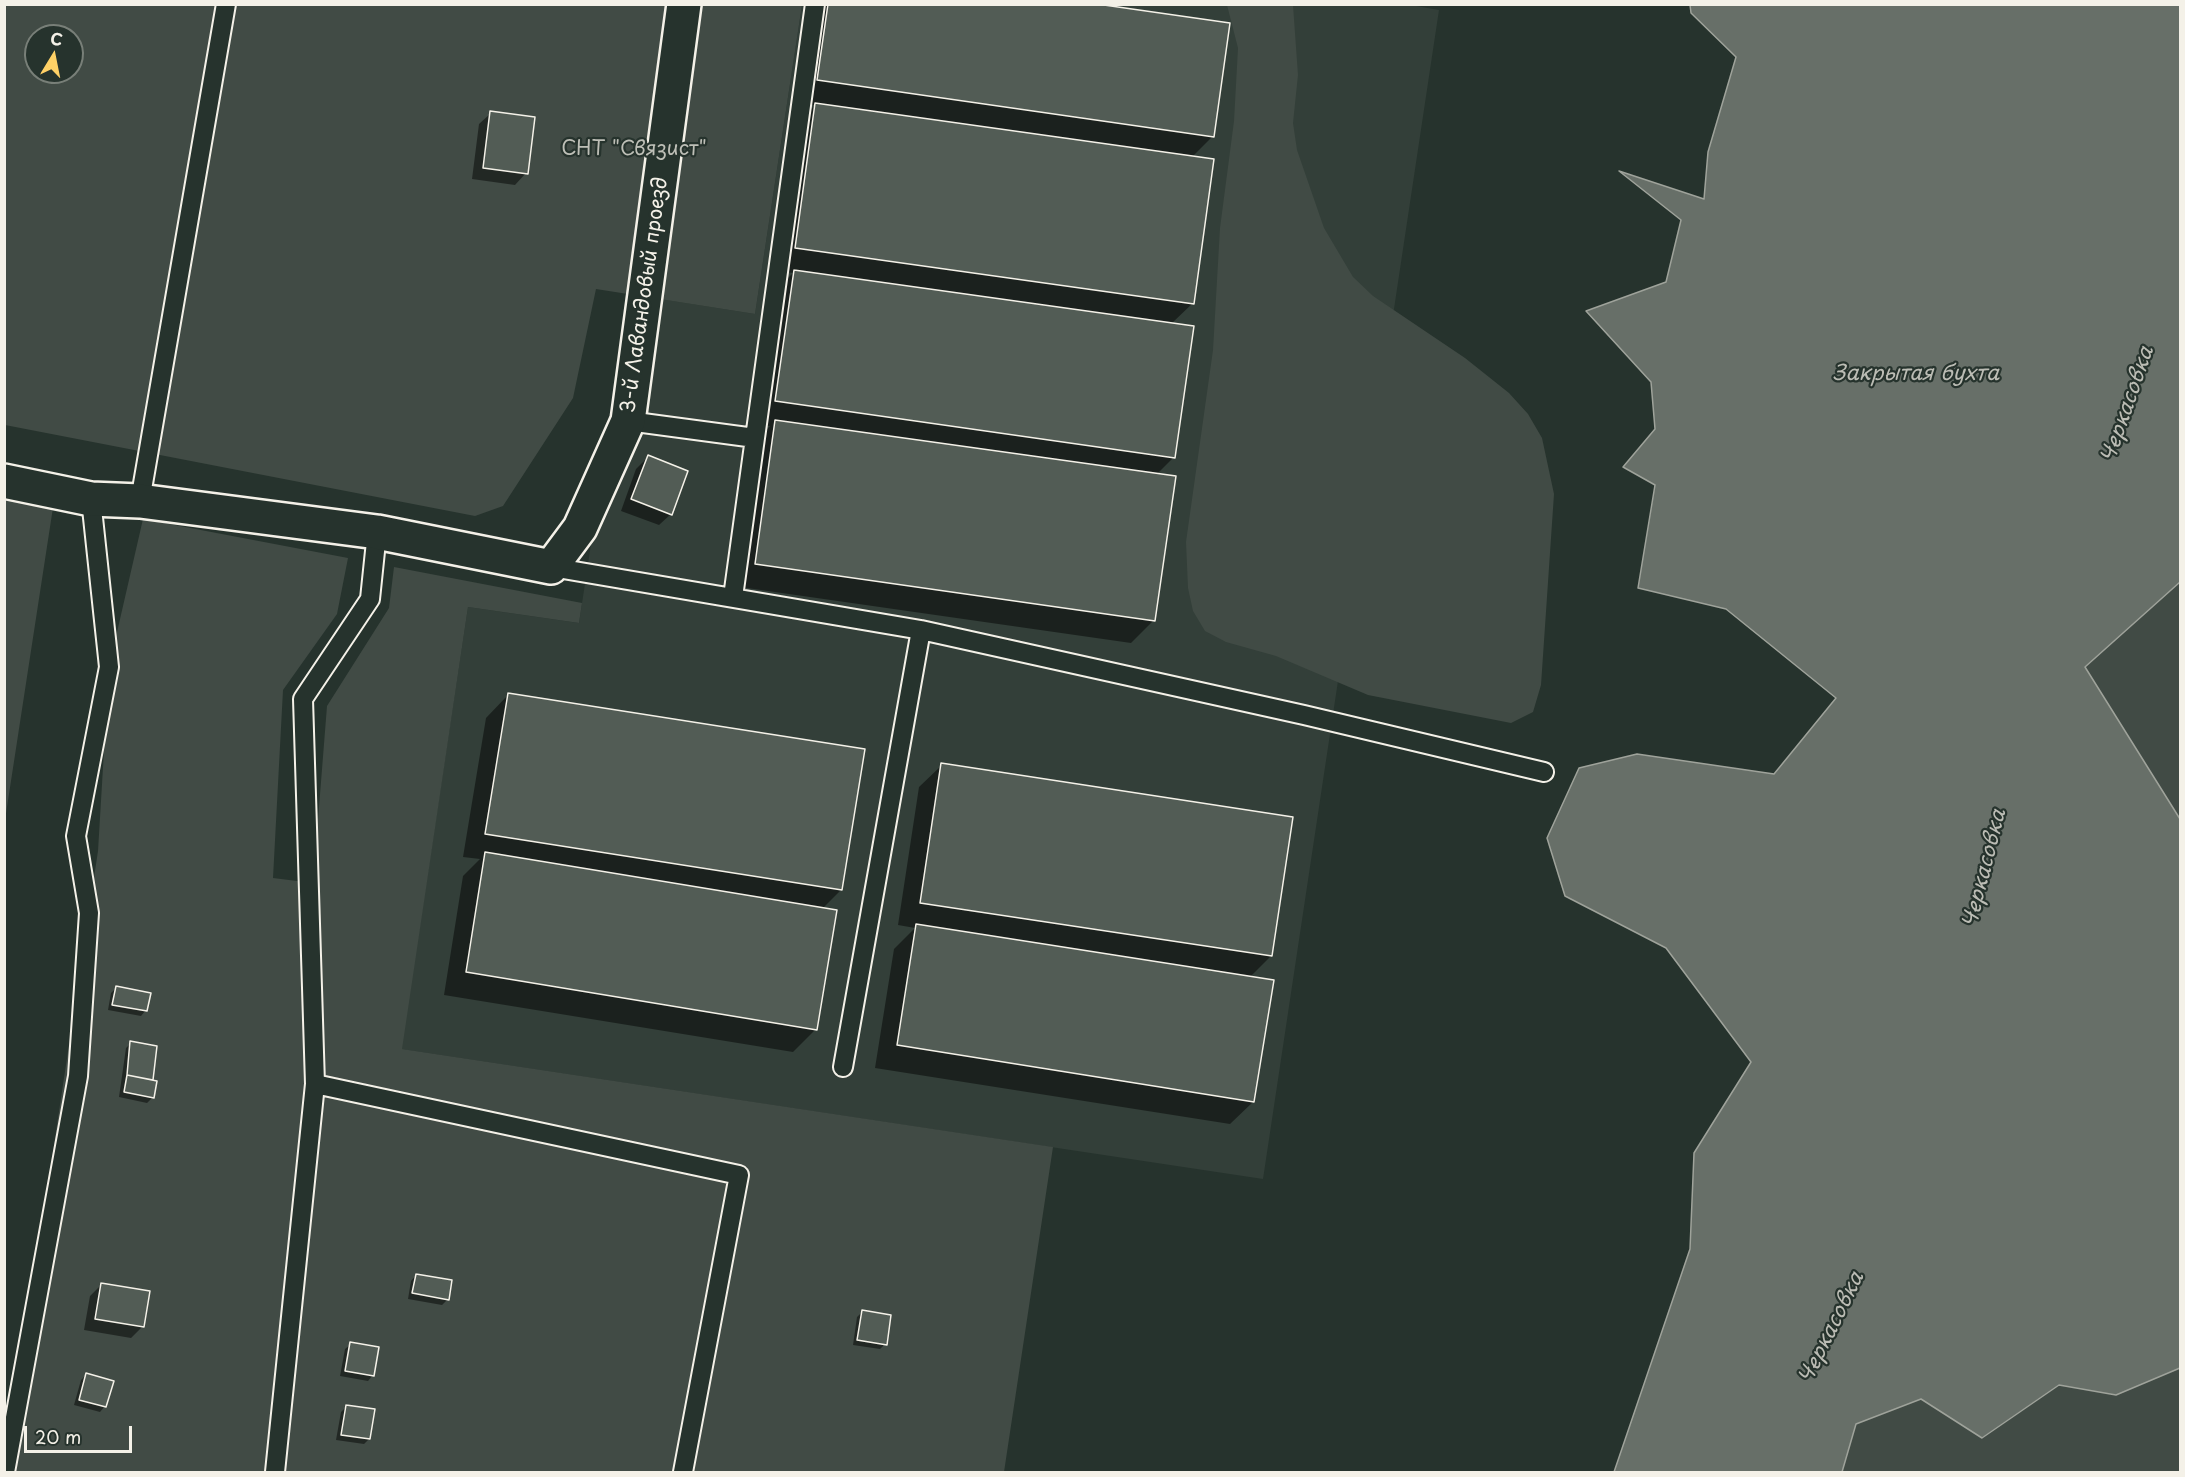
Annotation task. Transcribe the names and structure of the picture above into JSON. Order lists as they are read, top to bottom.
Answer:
{
  "streets": {
    "street": ["3-й Лавандовый проезд"]
  },
  "water": ["Закрытая бухта", "Черкасовка"],
  "parks": ["СНТ \"Связист\""],
  "scale_bar": "20 m",
  "north": "top"
}
